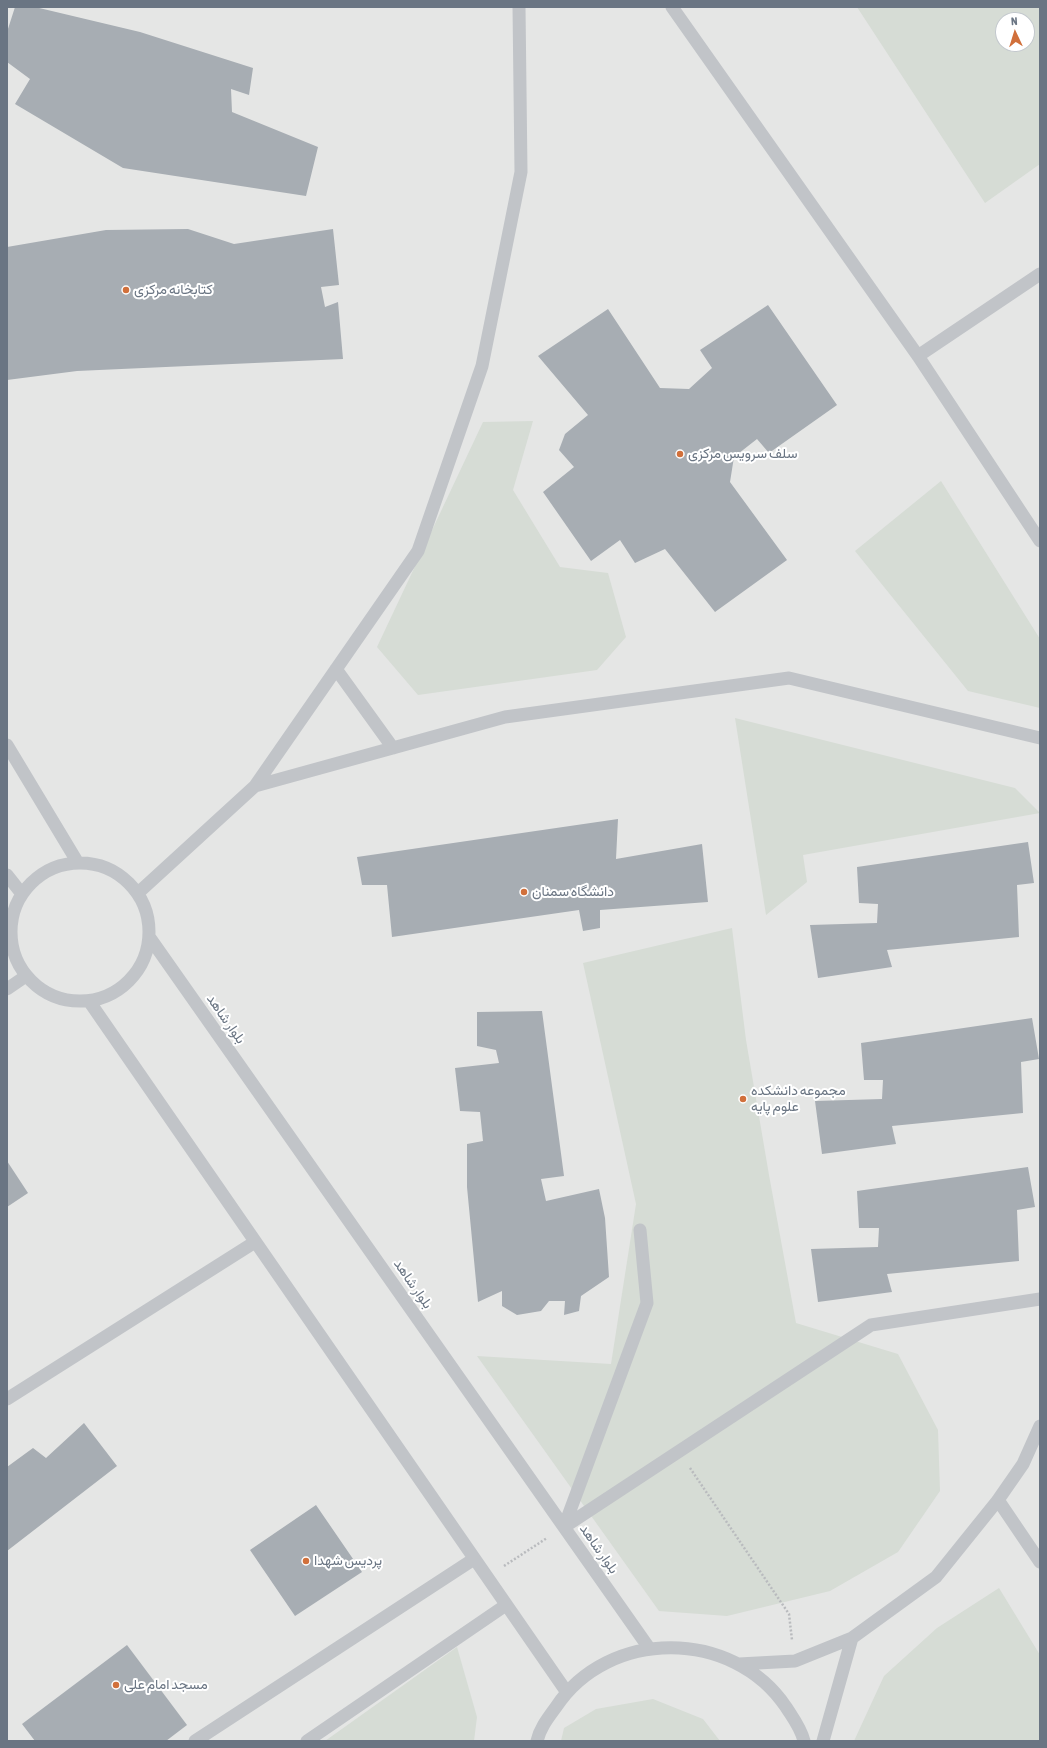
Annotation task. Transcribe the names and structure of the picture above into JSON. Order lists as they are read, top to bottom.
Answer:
{
  "streets": {
    "lane": ["بلوار شاهد"]
  },
  "places": [
    "کتابخانه مرکزی",
    "سلف سرویس مرکزی",
    "دانشگاه سمنان",
    "مجموعه دانشکده علوم پایه",
    "پردیس شهدا",
    "مسجد امام علی"
  ],
  "north": "top"
}
